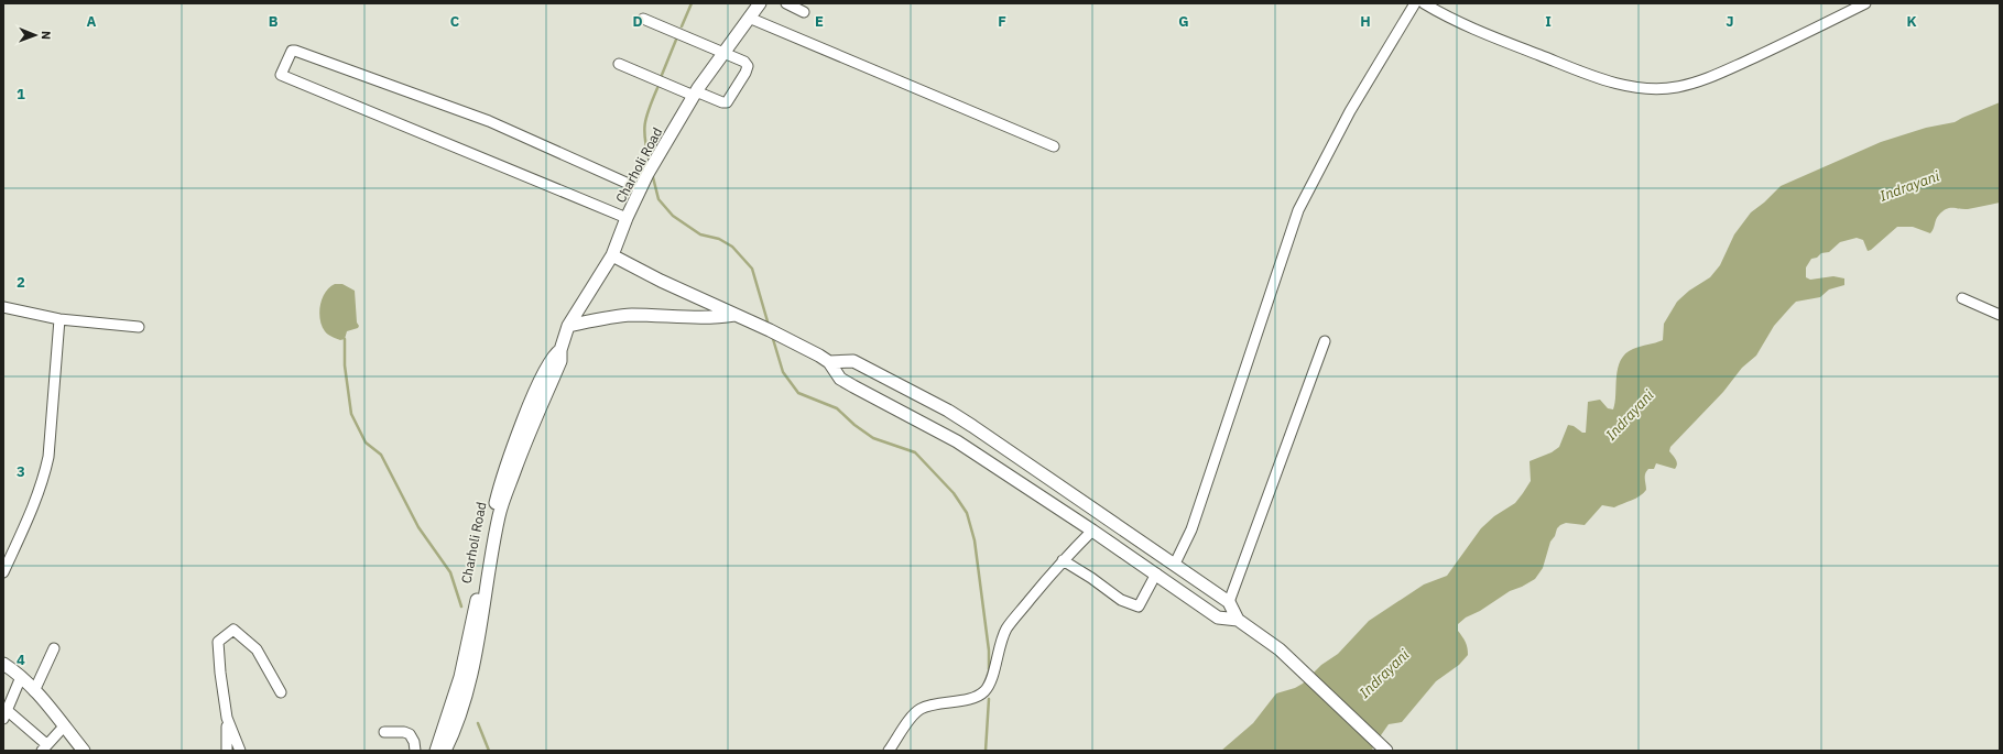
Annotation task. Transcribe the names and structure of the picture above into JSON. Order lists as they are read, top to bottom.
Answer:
{
  "streets": {
    "street": ["Charholi Road"]
  },
  "water": ["Indrayani"],
  "north": "right",
  "grid": {
    "columns": [
      "A",
      "B",
      "C",
      "D",
      "E",
      "F",
      "G",
      "H",
      "I",
      "J",
      "K"
    ],
    "rows": [
      "1",
      "2",
      "3",
      "4"
    ]
  }
}
